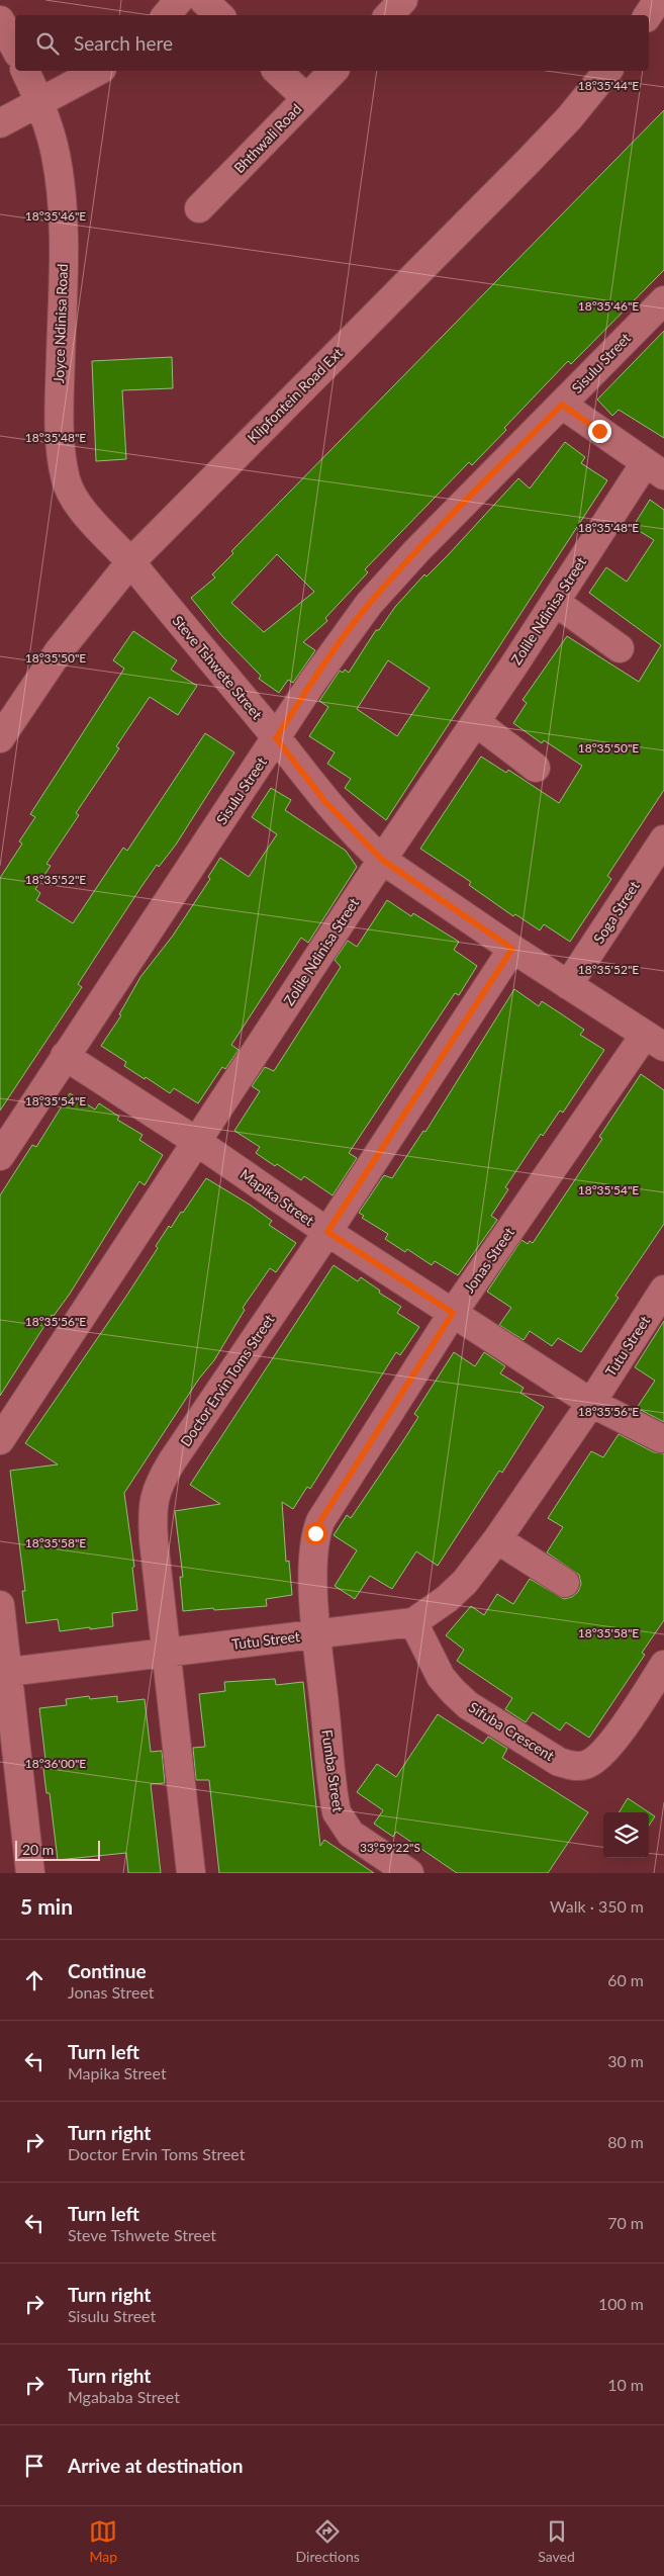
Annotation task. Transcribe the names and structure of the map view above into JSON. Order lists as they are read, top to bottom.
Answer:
{
  "streets": {
    "street": [
      "Bhthwali Road",
      "Joyce Ndinisa Road",
      "Sisulu Street",
      "Klipfontein Road Ext",
      "Zolile Ndinisa Street",
      "Steve Tshwete Street",
      "Soga Street",
      "Mapika Street",
      "Jonas Street",
      "Tutu Street",
      "Doctor Ervin Toms Street",
      "Sifuba Crescent",
      "Fumba Street"
    ]
  },
  "crossings": [
    ["Joyce Ndinisa Road", "Klipfontein Road Ext"],
    ["Joyce Ndinisa Road", "Steve Tshwete Street"],
    ["Sisulu Street", "Steve Tshwete Street"],
    ["Sisulu Street", "Mapika Street"],
    ["Klipfontein Road Ext", "Steve Tshwete Street"],
    ["Zolile Ndinisa Street", "Steve Tshwete Street"],
    ["Zolile Ndinisa Street", "Mapika Street"],
    ["Steve Tshwete Street", "Soga Street"],
    ["Steve Tshwete Street", "Jonas Street"],
    ["Steve Tshwete Street", "Doctor Ervin Toms Street"],
    ["Mapika Street", "Jonas Street"],
    ["Mapika Street", "Tutu Street"],
    ["Mapika Street", "Doctor Ervin Toms Street"],
    ["Jonas Street", "Tutu Street"],
    ["Jonas Street", "Fumba Street"],
    ["Tutu Street", "Doctor Ervin Toms Street"],
    ["Tutu Street", "Sifuba Crescent"],
    ["Tutu Street", "Fumba Street"]
  ],
  "scale_bar": "20 m",
  "page": {
    "search": "Search here",
    "scale": "20 m",
    "heading": ["5 min", "Walk · 350 m"],
    "list": [
      ["Continue", "Jonas Street", "60 m"],
      ["Turn left", "Mapika Street", "30 m"],
      ["Turn right", "Doctor Ervin Toms Street", "80 m"],
      ["Turn left", "Steve Tshwete Street", "70 m"],
      ["Turn right", "Sisulu Street", "100 m"],
      ["Turn right", "Mgababa Street", "10 m"],
      "Arrive at destination"
    ],
    "nav": ["Map", "Directions", "Saved"]
  },
  "coordinates": [
    "18°35'44\"E",
    "18°35'46\"E",
    "18°35'48\"E",
    "18°35'50\"E",
    "18°35'52\"E",
    "18°35'54\"E",
    "18°35'56\"E",
    "18°35'58\"E",
    "18°36'00\"E",
    "33°59'22\"S"
  ]
}
